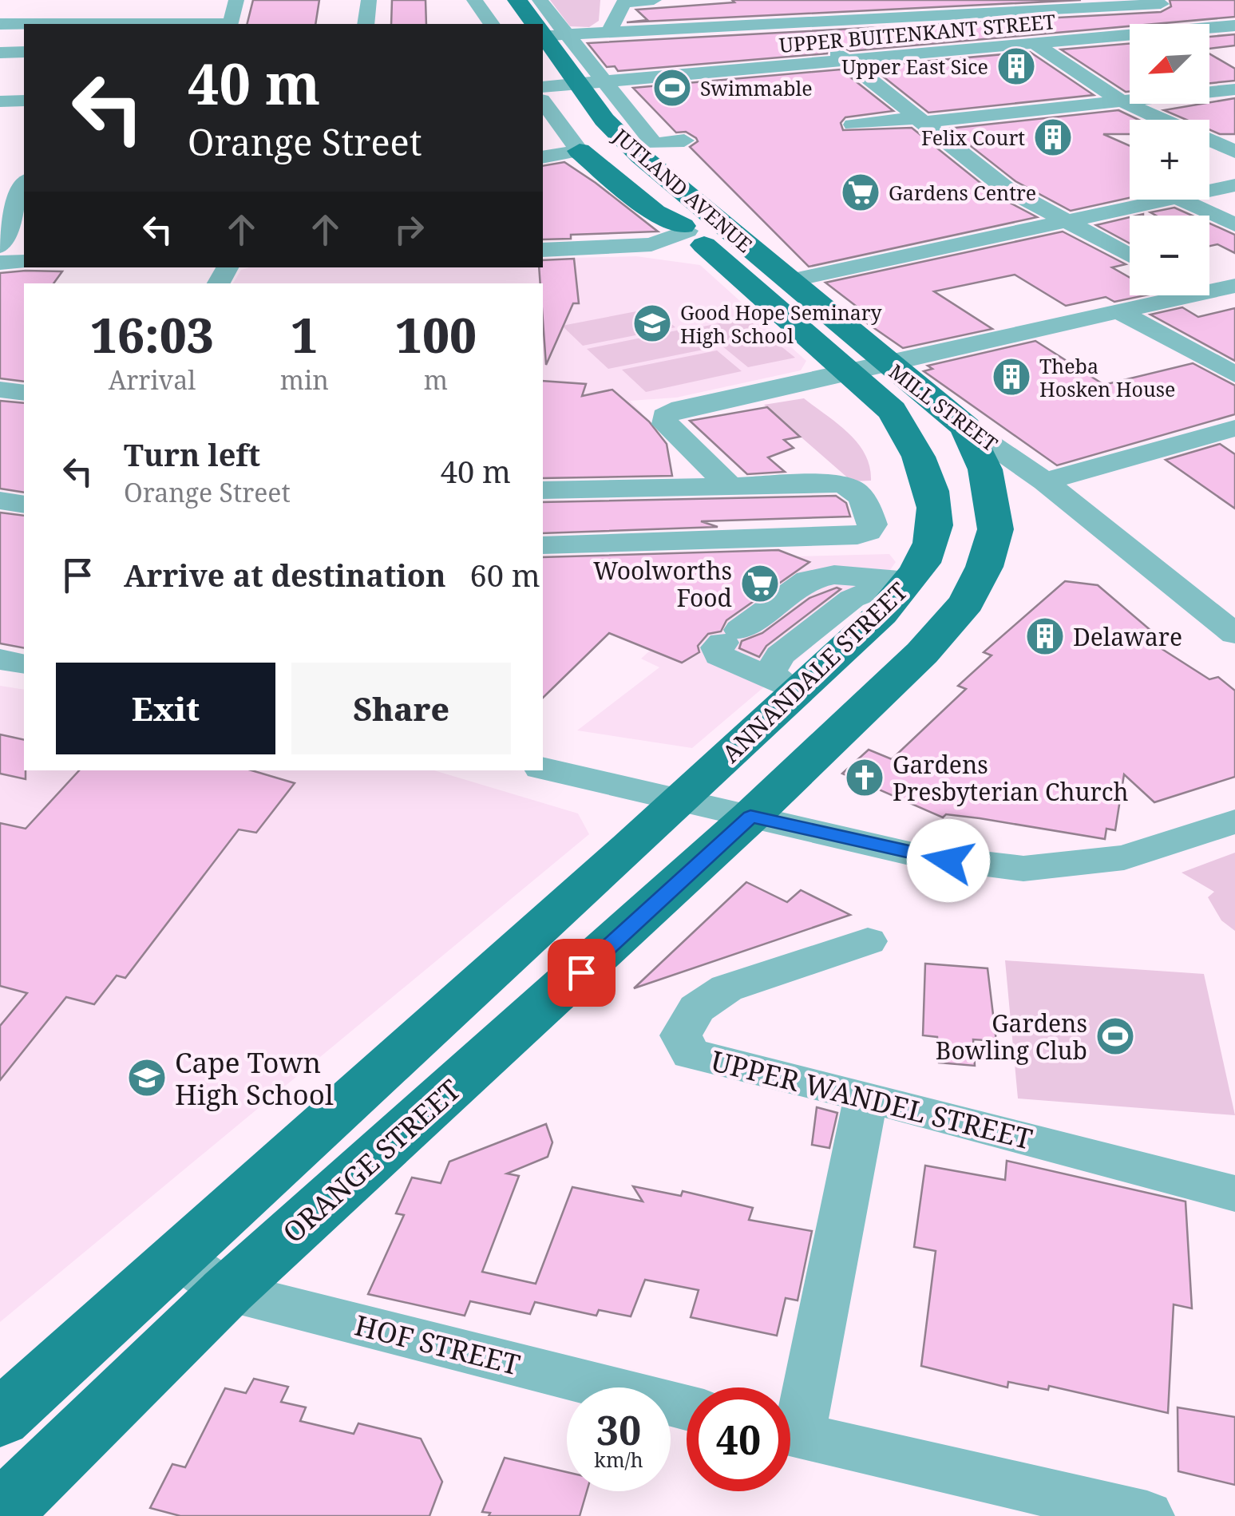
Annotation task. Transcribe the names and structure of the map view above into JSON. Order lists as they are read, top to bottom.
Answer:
{
  "streets": {
    "main road": [
      "JUTLAND AVENUE",
      "MILL STREET",
      "ANNANDALE STREET",
      "ORANGE STREET"
    ],
    "street": ["UPPER BUITENKANT STREET", "UPPER WANDEL STREET", "HOF STREET"]
  },
  "crossings": [
    ["JUTLAND AVENUE", "MILL STREET"],
    ["ANNANDALE STREET", "ORANGE STREET"],
    ["ORANGE STREET", "HOF STREET"]
  ],
  "places": {
    "building": [
      "Upper East Sice",
      "Felix Court",
      "Theba Hosken House",
      "Delaware"
    ],
    "sports": ["Swimmable", "Gardens Bowling Club"],
    "supermarket": ["Gardens Centre", "Woolworths Food"],
    "school or university": ["Good Hope Seminary High School", "Cape Town High School"],
    "church": ["Gardens Presbyterian Church"]
  },
  "north": "bottom left",
  "page": {
    "map_buttons": ["+", "−"],
    "turn": ["40 m", "Orange Street"],
    "eta": [
      "16:03",
      "Arrival",
      "1",
      "min",
      "100",
      "m"
    ],
    "list": [
      {
        "name": "Turn left",
        "note": "Orange Street",
        "value": "40 m"
      },
      {
        "name": "Arrive at destination",
        "value": "60 m"
      }
    ],
    "buttons": ["Exit", "Share"],
    "speed": "30 km/h",
    "limit": "40"
  }
}
